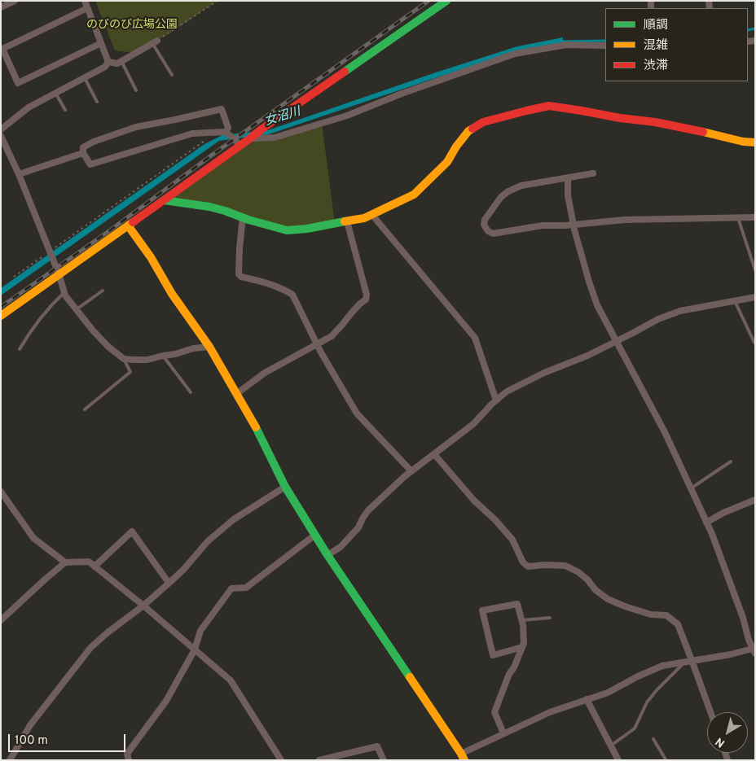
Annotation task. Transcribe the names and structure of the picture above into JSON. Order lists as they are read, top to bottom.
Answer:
{
  "water": ["女沼川"],
  "parks": ["のびのび広場公園"],
  "legend": ["順調", "混雑", "渋滞"],
  "scale_bar": "100 m",
  "north": "bottom left"
}
